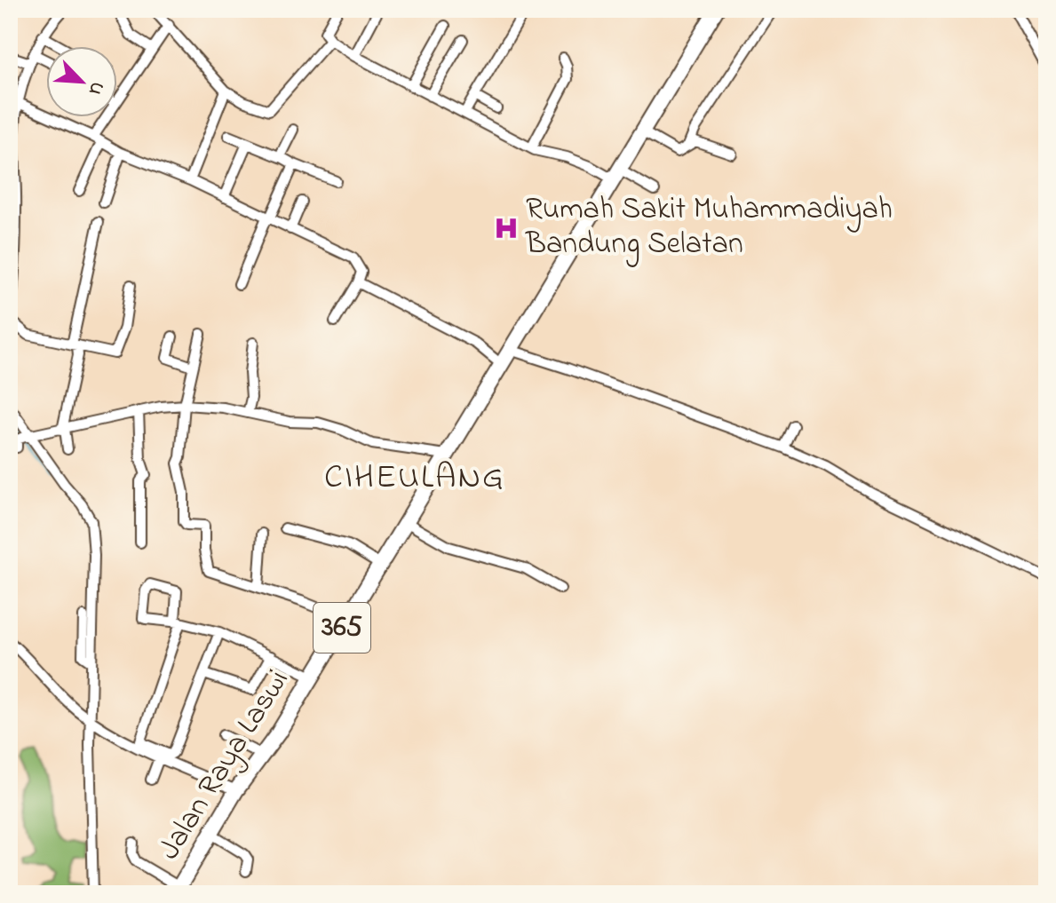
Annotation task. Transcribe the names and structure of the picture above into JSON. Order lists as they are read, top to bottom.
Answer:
{
  "streets": {
    "main road": ["365", "Jalan Raya Laswi"]
  },
  "districts": ["CIHEULANG"],
  "places": {
    "hospital": ["Rumah Sakit Muhammadiyah Bandung Selatan"]
  },
  "north": "bottom right"
}
